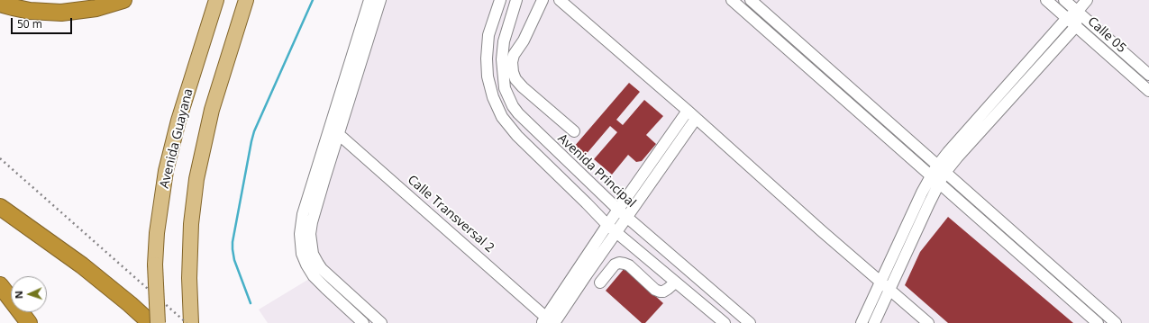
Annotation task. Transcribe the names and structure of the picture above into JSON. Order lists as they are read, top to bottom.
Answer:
{
  "streets": {
    "main road": ["Avenida Guayana"],
    "street": ["Calle 05", "Avenida Principal", "Calle Transversal 2"]
  },
  "scale_bar": "50 m",
  "north": "left"
}
